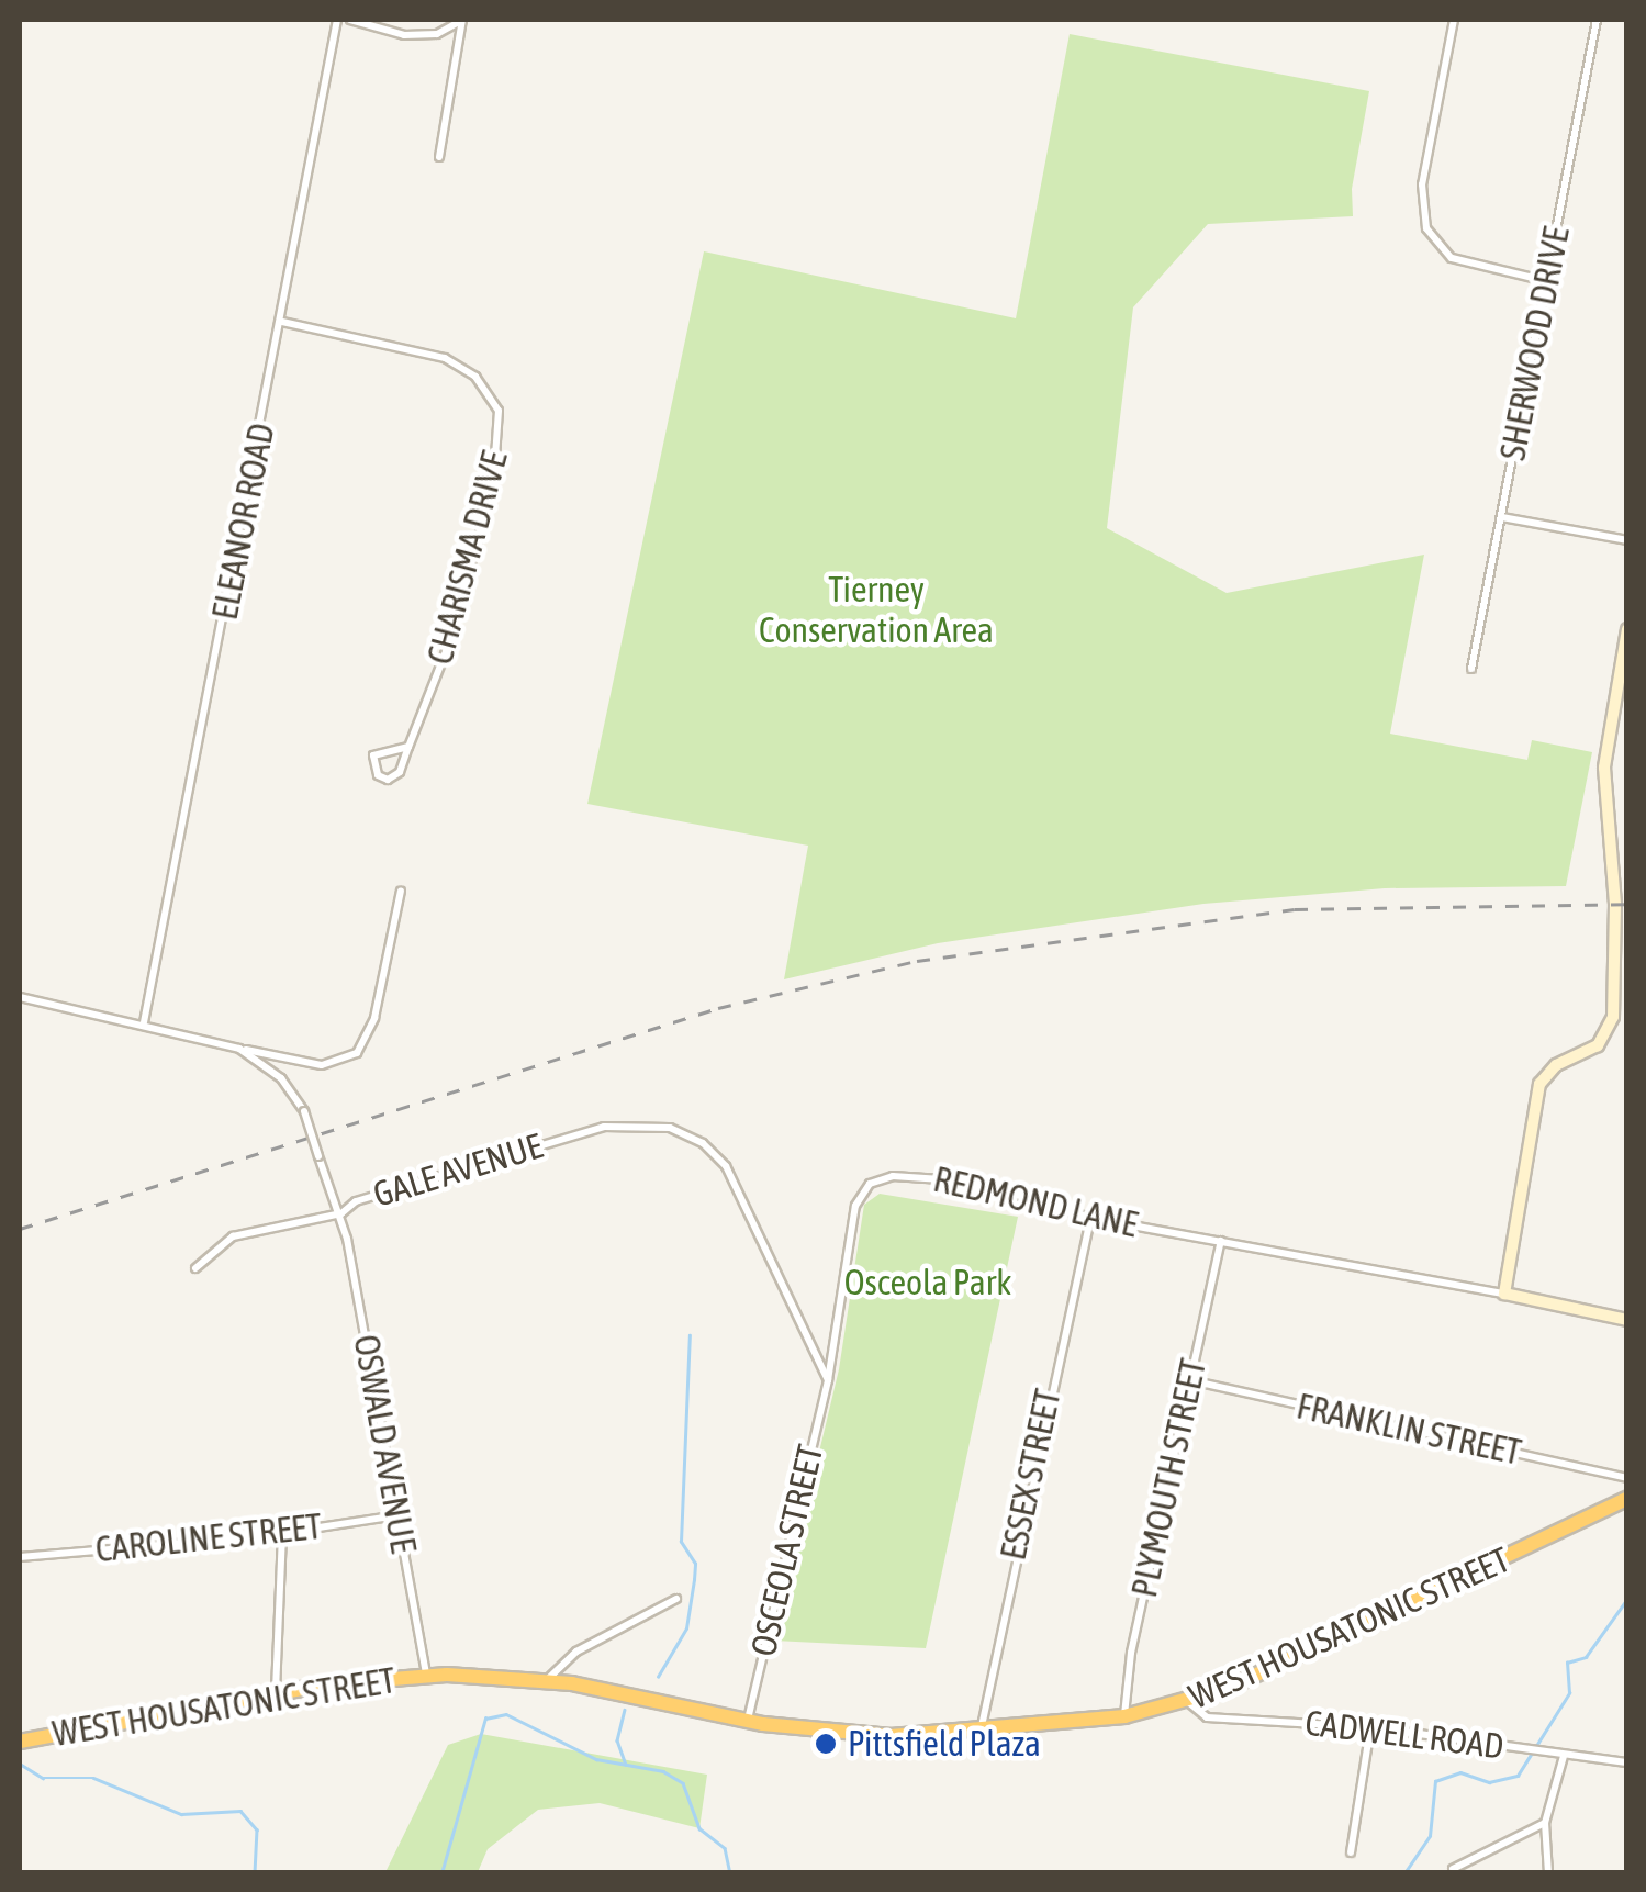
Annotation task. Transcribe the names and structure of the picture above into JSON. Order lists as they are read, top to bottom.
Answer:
{
  "streets": {
    "highway": ["WEST HOUSATONIC STREET"],
    "street": [
      "SHERWOOD DRIVE",
      "ELEANOR ROAD",
      "CHARISMA DRIVE",
      "GALE AVENUE",
      "REDMOND LANE",
      "FRANKLIN STREET",
      "OSWALD AVENUE",
      "ESSEX STREET",
      "PLYMOUTH STREET",
      "CAROLINE STREET",
      "OSCEOLA STREET",
      "CADWELL ROAD"
    ]
  },
  "crossings": [
    ["ELEANOR ROAD", "CHARISMA DRIVE"],
    ["ELEANOR ROAD", "GALE AVENUE"],
    ["GALE AVENUE", "REDMOND LANE"],
    ["GALE AVENUE", "OSWALD AVENUE"],
    ["GALE AVENUE", "OSCEOLA STREET"],
    ["REDMOND LANE", "ESSEX STREET"],
    ["REDMOND LANE", "PLYMOUTH STREET"],
    ["REDMOND LANE", "OSCEOLA STREET"],
    ["FRANKLIN STREET", "PLYMOUTH STREET"],
    ["OSWALD AVENUE", "CAROLINE STREET"],
    ["OSWALD AVENUE", "WEST HOUSATONIC STREET"],
    ["ESSEX STREET", "WEST HOUSATONIC STREET"],
    ["PLYMOUTH STREET", "WEST HOUSATONIC STREET"],
    ["OSCEOLA STREET", "WEST HOUSATONIC STREET"],
    ["WEST HOUSATONIC STREET", "CADWELL ROAD"]
  ],
  "parks": ["Tierney Conservation Area", "Osceola Park"],
  "places": ["Pittsfield Plaza"]
}
